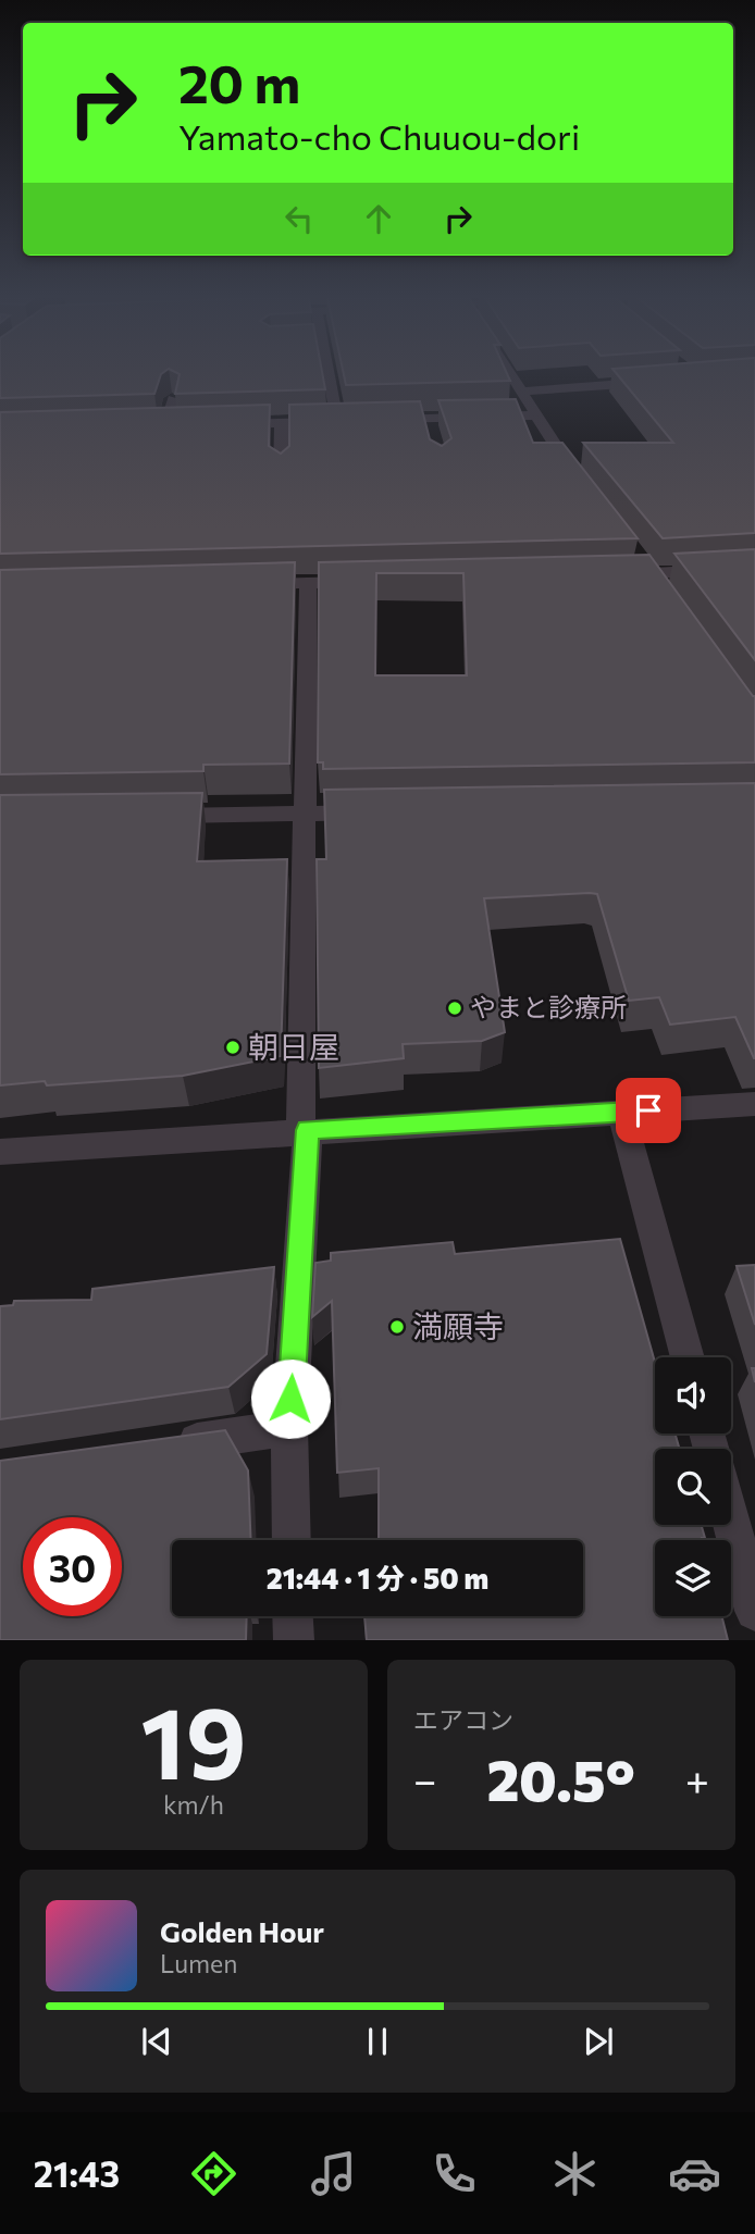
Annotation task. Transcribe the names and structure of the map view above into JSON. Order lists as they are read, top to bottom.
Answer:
{
  "places": ["やまと診療所", "朝日屋", "満願寺"],
  "page": {
    "turn": ["20 m", "Yamato-cho Chuuou-dori"],
    "limit": "30",
    "trip": "21:44 · 1 分 · 50 m",
    "tile": [
      ["19", "km/h"],
      "エアコン"
    ],
    "heat": ["−", "20.5°", "+"],
    "song": ["Golden Hour", "Lumen"],
    "tabs": "21:43"
  }
}
